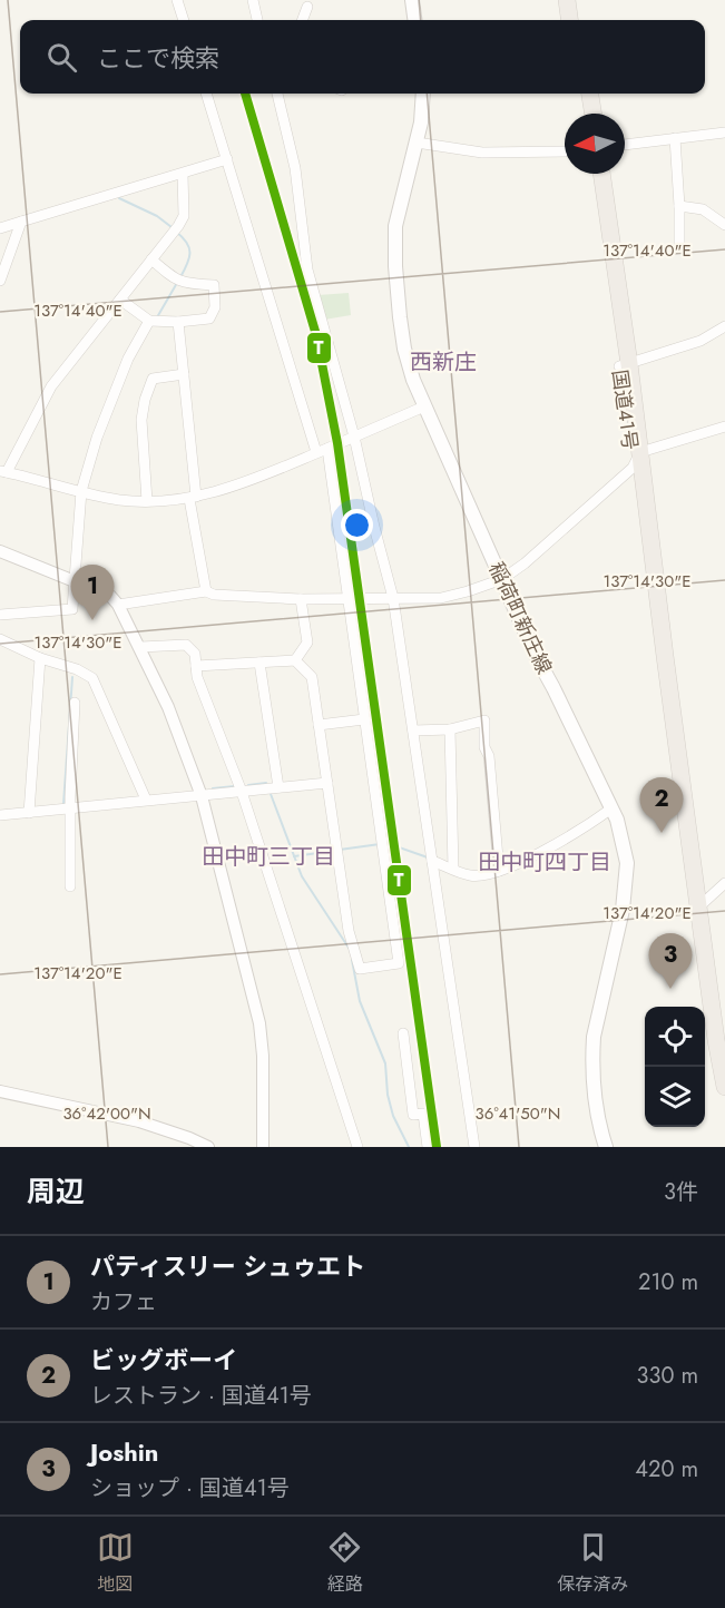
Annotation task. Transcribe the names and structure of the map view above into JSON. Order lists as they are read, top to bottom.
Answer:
{
  "streets": {
    "highway": ["国道41号"],
    "main road": ["稲荷町新庄線"]
  },
  "districts": ["西新庄", "田中町三丁目", "田中町四丁目"],
  "lines": ["transit line T"],
  "north": "left",
  "page": {
    "search": "ここで検索",
    "pins": ["1", "2", "3"],
    "heading": ["周辺", "3件"],
    "list": [
      {
        "mark": "1",
        "name": "パティスリー シュゥエト",
        "note": "カフェ",
        "value": "210 m"
      },
      {
        "mark": "2",
        "name": "ビッグボーイ",
        "note": "レストラン · 国道41号",
        "value": "330 m"
      },
      {
        "mark": "3",
        "name": "Joshin",
        "note": "ショップ · 国道41号",
        "value": "420 m"
      }
    ],
    "nav": ["地図", "経路", "保存済み"]
  },
  "coordinates": [
    "137°14'40\"E",
    "137°14'30\"E",
    "137°14'20\"E",
    "36°42'00\"N",
    "36°41'50\"N"
  ]
}
